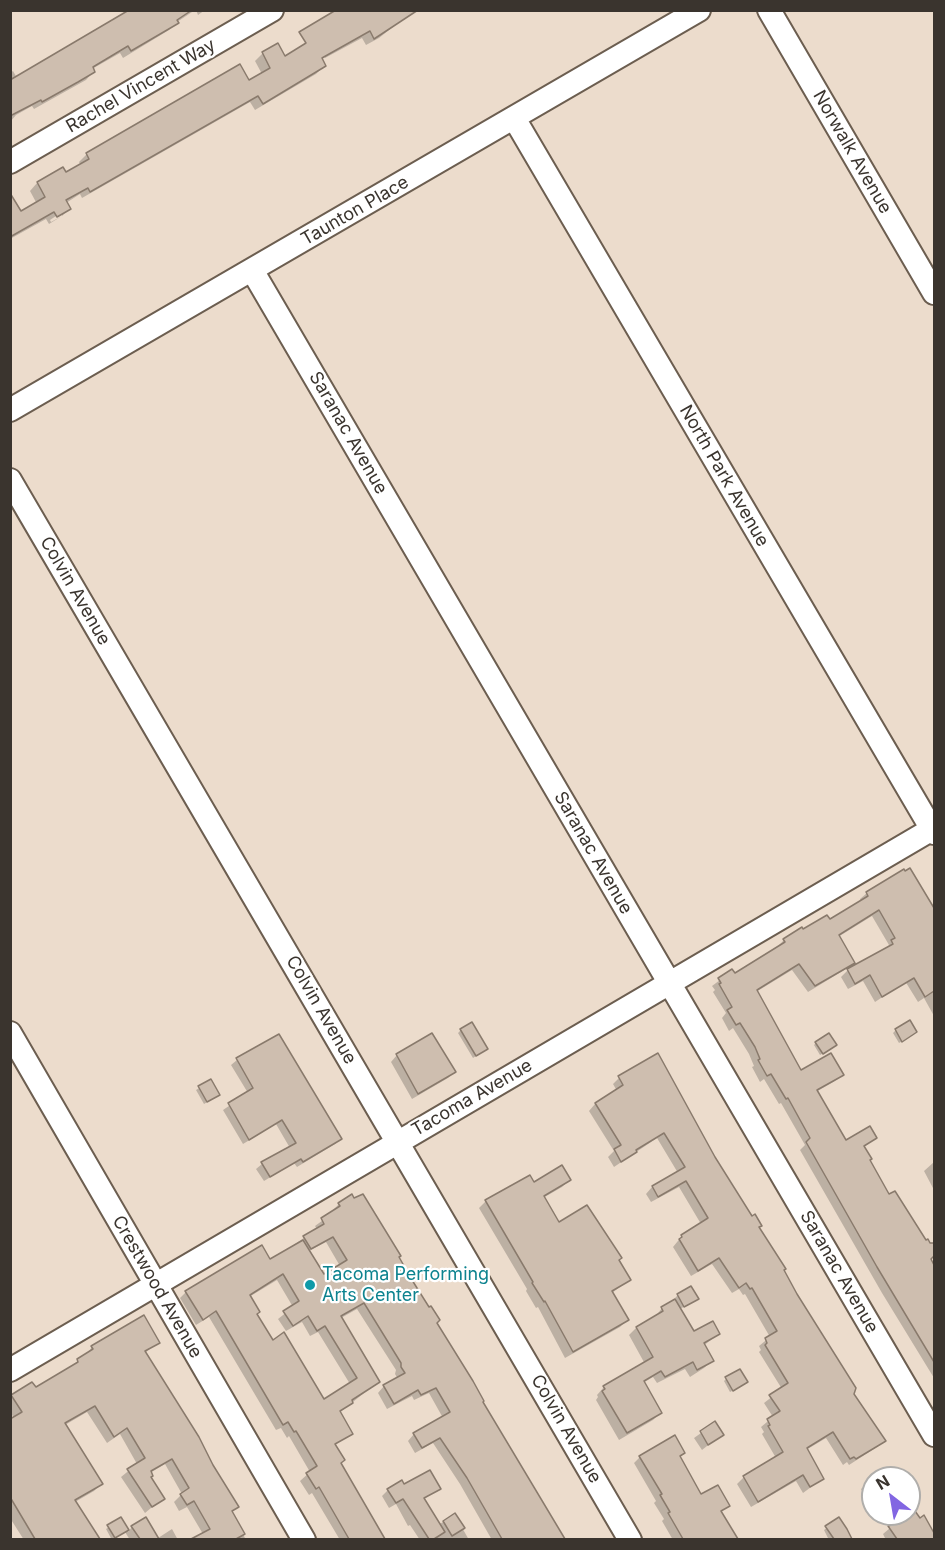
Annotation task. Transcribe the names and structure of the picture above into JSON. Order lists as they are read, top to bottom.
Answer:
{
  "streets": {
    "street": [
      "Rachel Vincent Way",
      "Norwalk Avenue",
      "Taunton Place",
      "Saranac Avenue",
      "North Park Avenue",
      "Colvin Avenue",
      "Tacoma Avenue",
      "Crestwood Avenue"
    ]
  },
  "crossings": [
    ["Taunton Place", "Saranac Avenue"],
    ["Taunton Place", "North Park Avenue"],
    ["Saranac Avenue", "Tacoma Avenue"],
    ["North Park Avenue", "Tacoma Avenue"],
    ["Colvin Avenue", "Tacoma Avenue"],
    ["Tacoma Avenue", "Crestwood Avenue"]
  ],
  "places": ["Tacoma Performing Arts Center"],
  "north": "top left"
}
